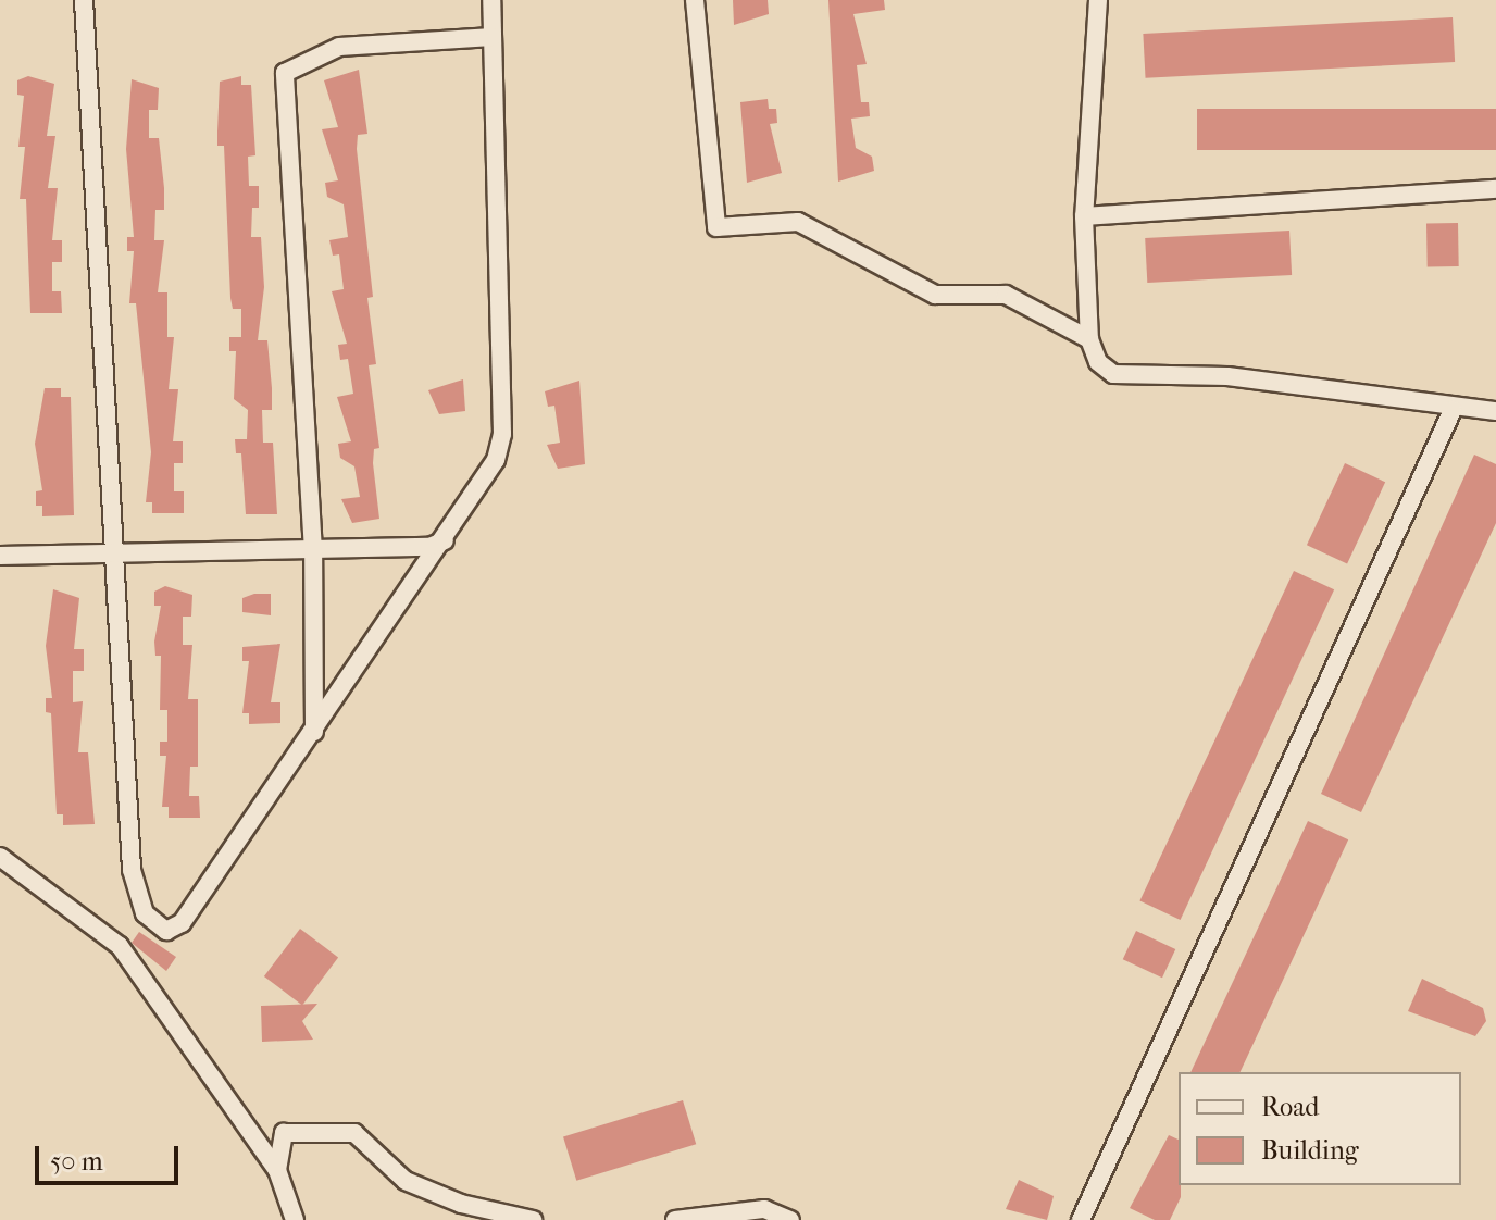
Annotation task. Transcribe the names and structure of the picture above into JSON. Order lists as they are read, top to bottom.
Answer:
{
  "legend": ["Road", "Building"],
  "scale_bar": "50 m"
}
